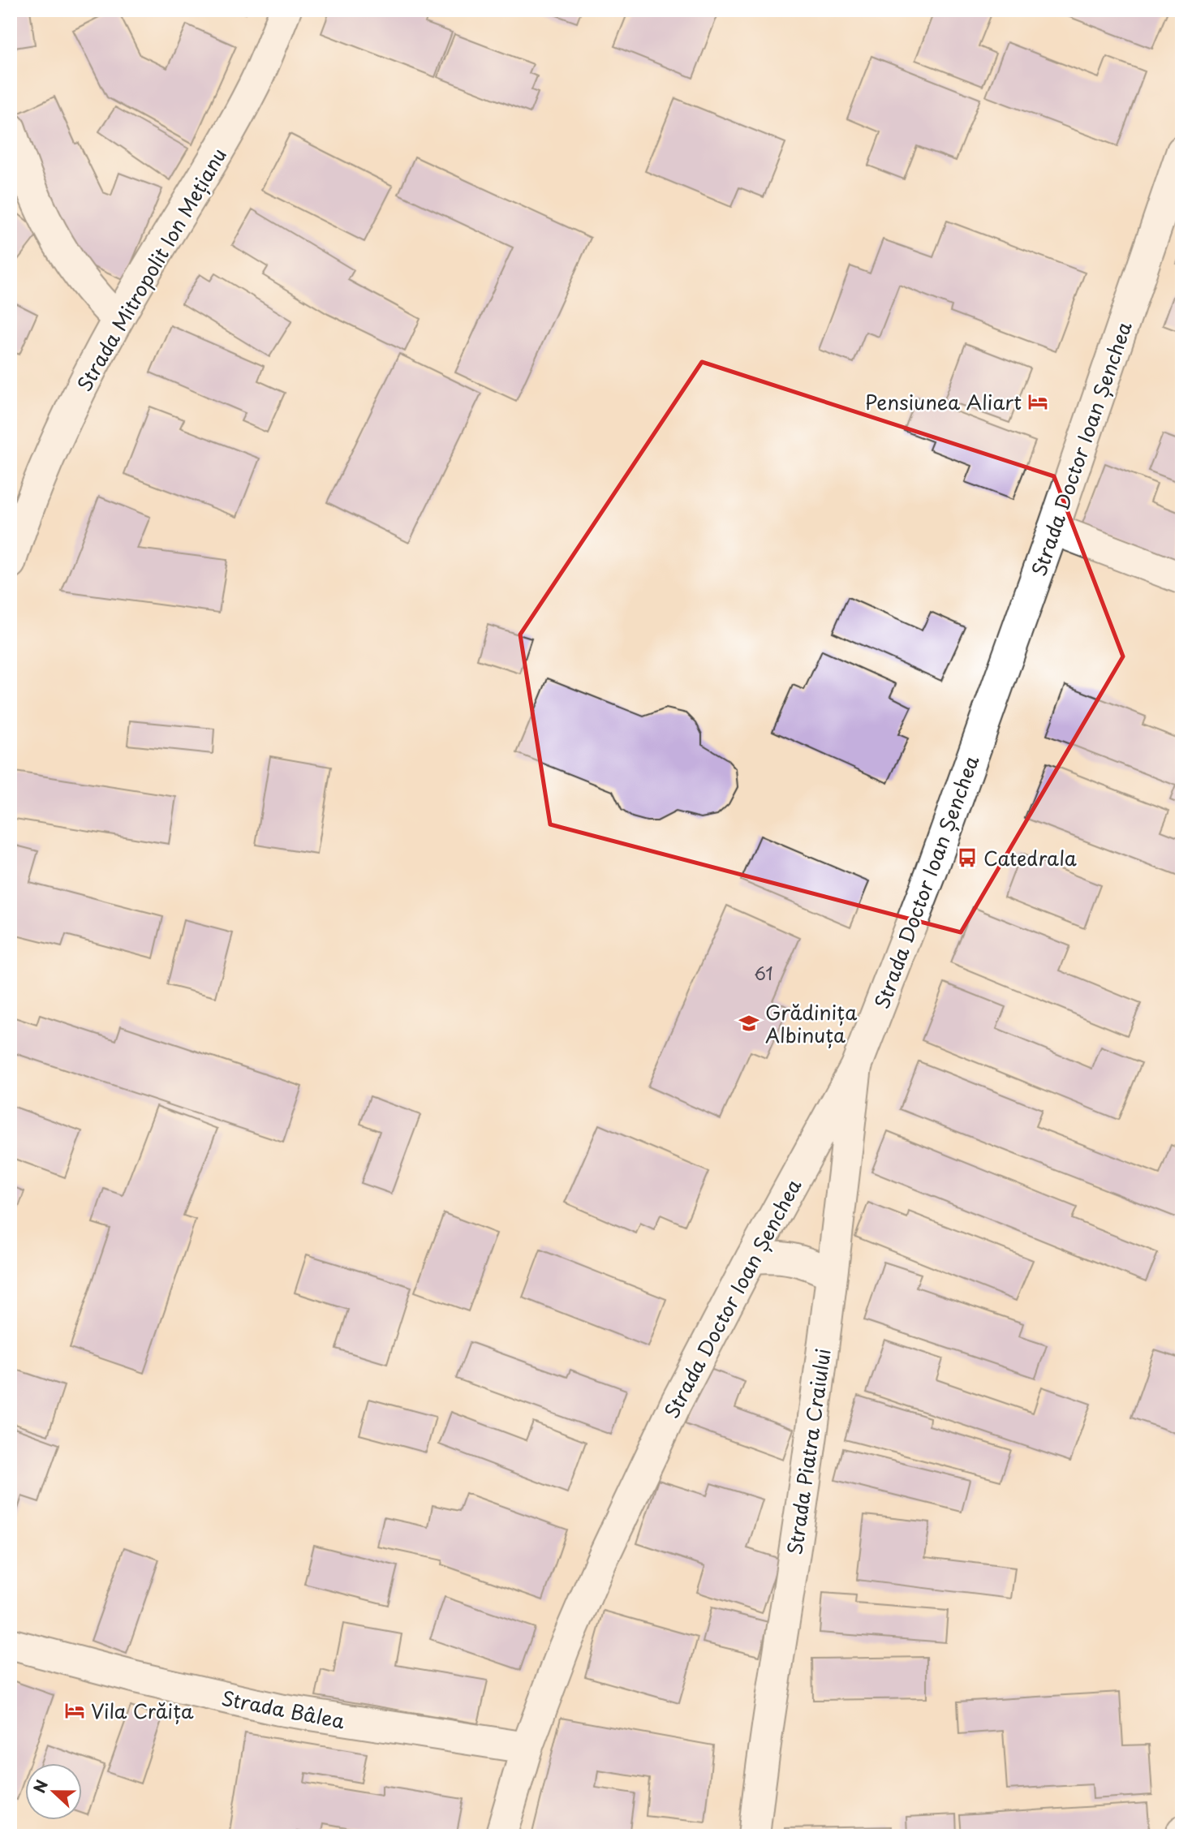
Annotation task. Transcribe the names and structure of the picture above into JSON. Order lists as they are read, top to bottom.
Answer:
{
  "streets": {
    "main road": [
      "Strada Mitropolit Ion Mețianu",
      "Strada Doctor Ioan Șenchea",
      "Strada Piatra Craiului",
      "Strada Bâlea"
    ]
  },
  "crossings": [
    ["Strada Doctor Ioan Șenchea", "Strada Piatra Craiului"],
    ["Strada Doctor Ioan Șenchea", "Strada Bâlea"]
  ],
  "places": {
    "hotel": ["Pensiunea Aliart", "Vila Crăița"],
    "bus stop": ["Catedrala"],
    "school or university": ["Grădinița Albinuța"]
  },
  "house_numbers": ["61"],
  "north": "left"
}
